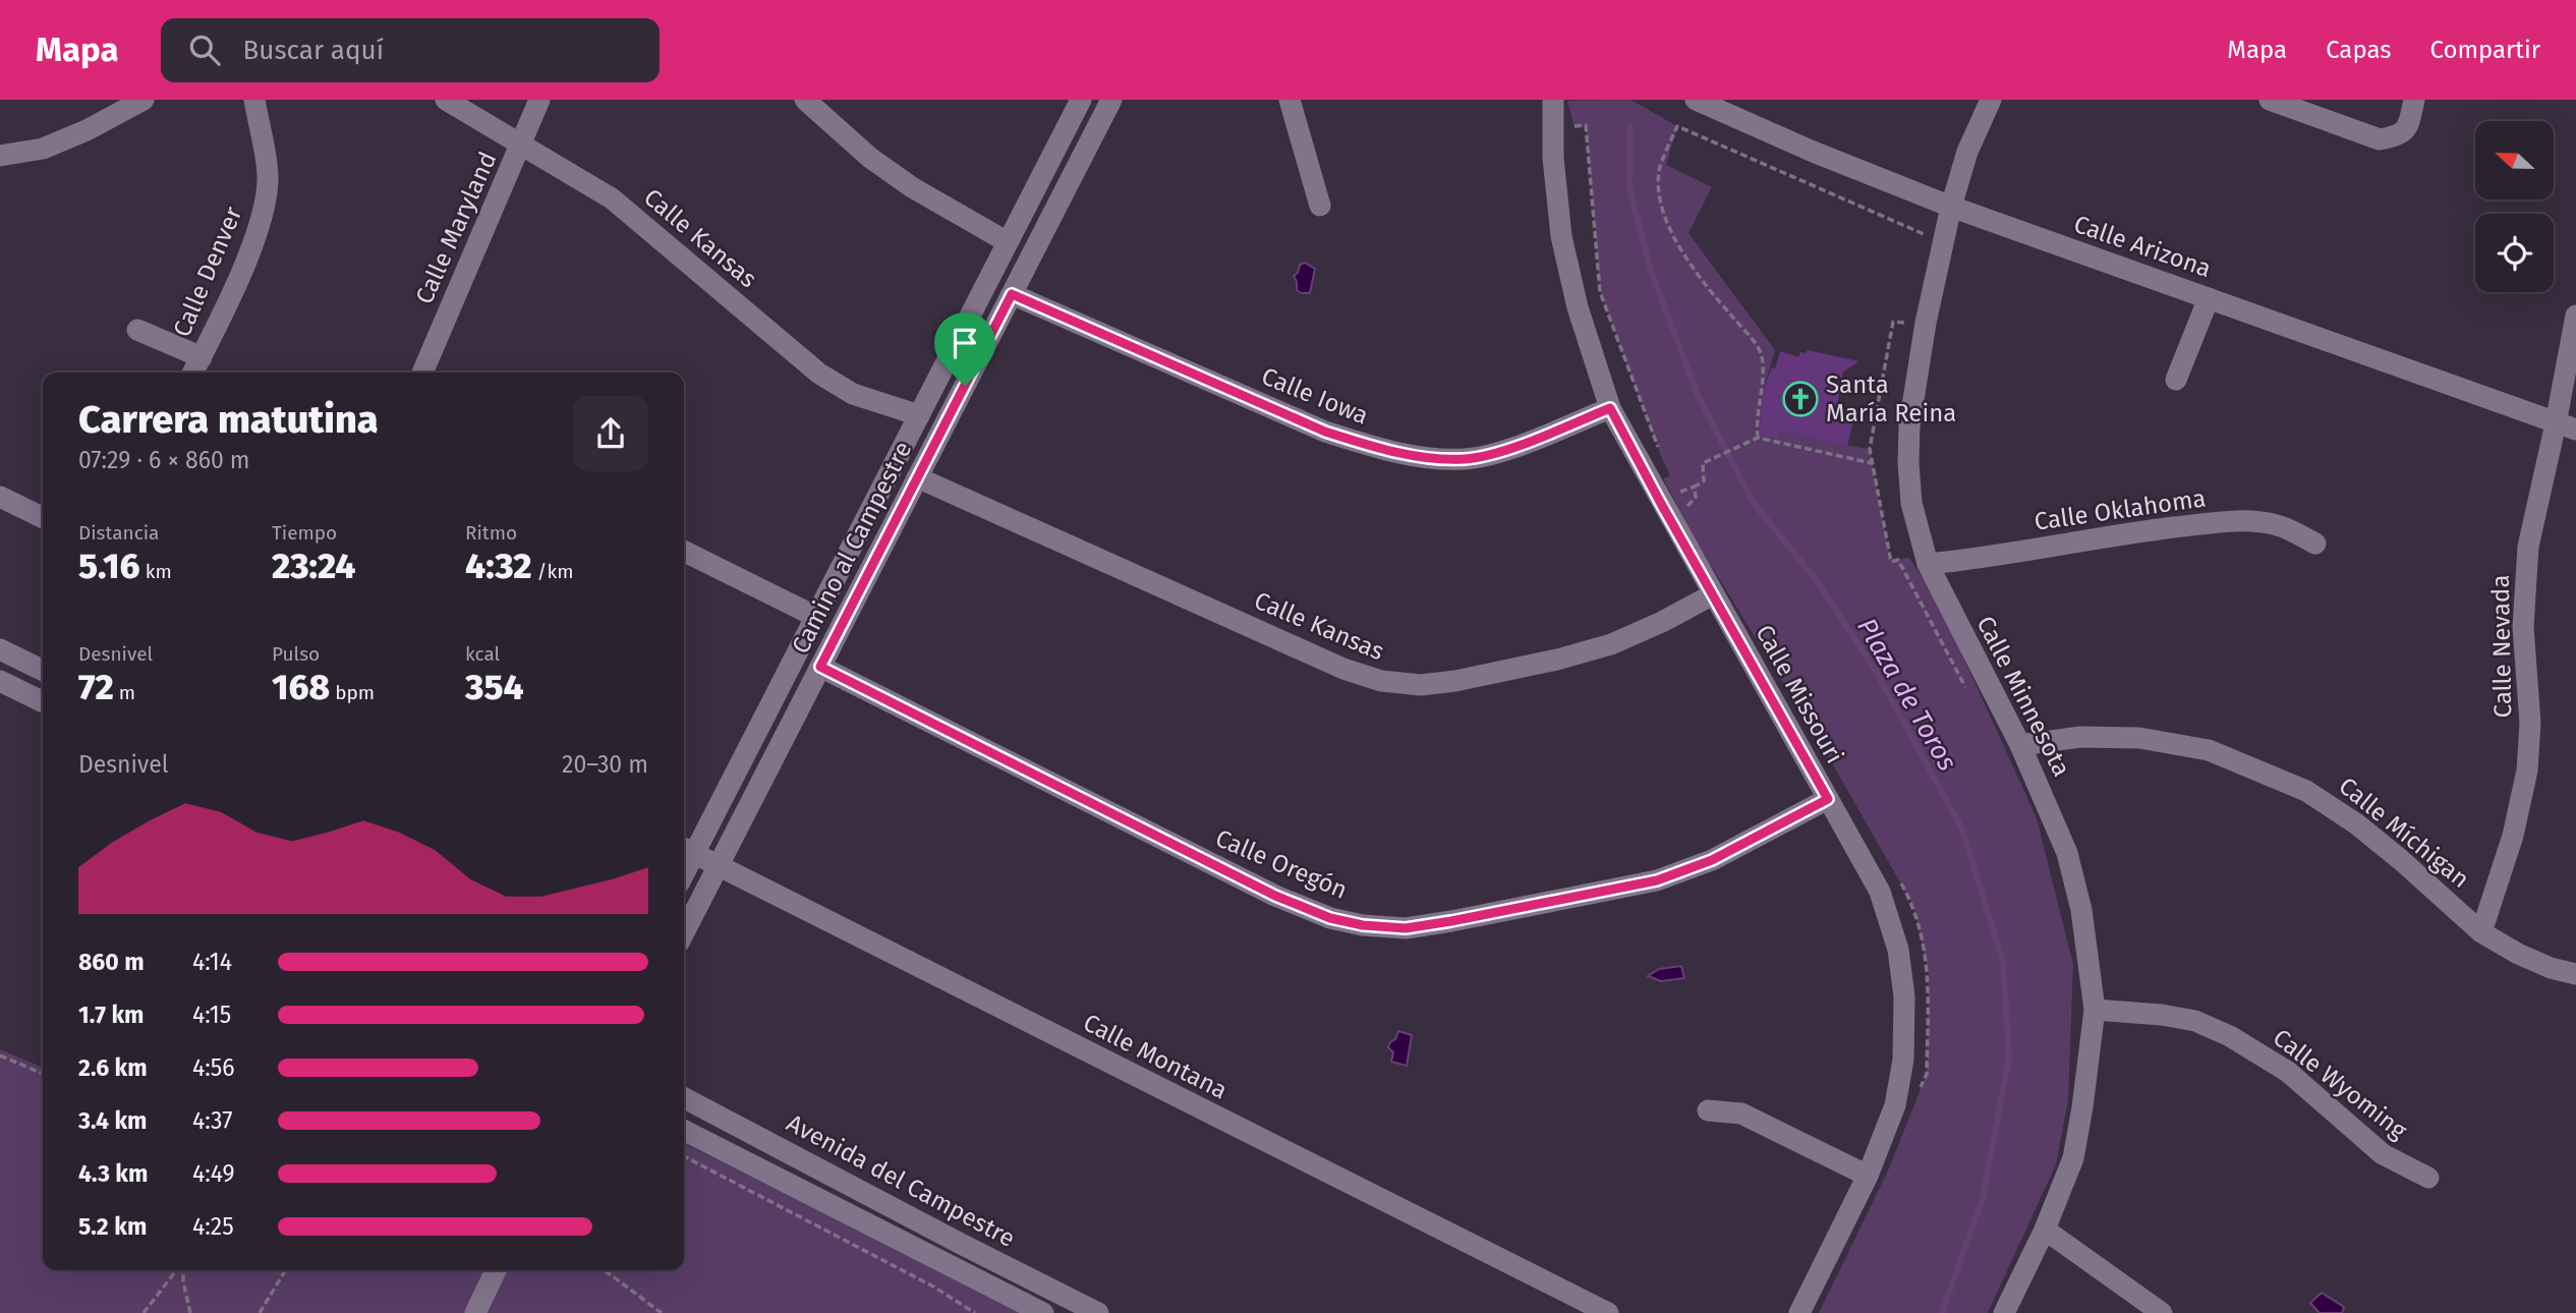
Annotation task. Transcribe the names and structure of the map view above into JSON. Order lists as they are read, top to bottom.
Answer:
{
  "streets": {
    "street": [
      "Calle Maryland",
      "Calle Kansas",
      "Calle Arizona",
      "Calle Denver",
      "Calle Iowa",
      "Calle Oklahoma",
      "Camino al Campestre",
      "Calle Nevada",
      "Calle Missouri",
      "Calle Minnesota",
      "Calle Míchigan",
      "Calle Oregón",
      "Calle Montana",
      "Calle Wyoming",
      "Avenida del Campestre"
    ]
  },
  "crossings": [
    ["Calle Maryland", "Calle Kansas"],
    ["Calle Kansas", "Camino al Campestre"],
    ["Calle Kansas", "Calle Missouri"],
    ["Calle Arizona", "Calle Nevada"],
    ["Calle Arizona", "Calle Minnesota"],
    ["Calle Iowa", "Camino al Campestre"],
    ["Calle Iowa", "Calle Missouri"],
    ["Calle Oklahoma", "Calle Minnesota"],
    ["Camino al Campestre", "Calle Oregón"],
    ["Camino al Campestre", "Calle Montana"],
    ["Calle Nevada", "Calle Míchigan"],
    ["Calle Missouri", "Calle Oregón"],
    ["Calle Minnesota", "Calle Míchigan"],
    ["Calle Minnesota", "Calle Wyoming"]
  ],
  "water": ["Plaza de Toros"],
  "places": {
    "church": ["Santa María Reina"]
  },
  "north": "left",
  "page": {
    "header": "Mapa",
    "search": "Buscar aquí",
    "nav": ["Mapa", "Capas", "Compartir"],
    "heading": ["Carrera matutina", "07:29 · 6 × 860 m"],
    "stats": [
      ["Distancia", "5.16 km"],
      ["Tiempo", "23:24"],
      ["Ritmo", "4:32 /km"],
      ["Desnivel", "72 m"],
      ["Pulso", "168 bpm"],
      ["kcal", "354"]
    ],
    "chart": ["Desnivel", "20–30 m"],
    "list": [
      {
        "name": "860 m",
        "note": "4:14"
      },
      {
        "name": "1.7 km",
        "note": "4:15"
      },
      {
        "name": "2.6 km",
        "note": "4:56"
      },
      {
        "name": "3.4 km",
        "note": "4:37"
      },
      {
        "name": "4.3 km",
        "note": "4:49"
      },
      {
        "name": "5.2 km",
        "note": "4:25"
      }
    ]
  }
}
